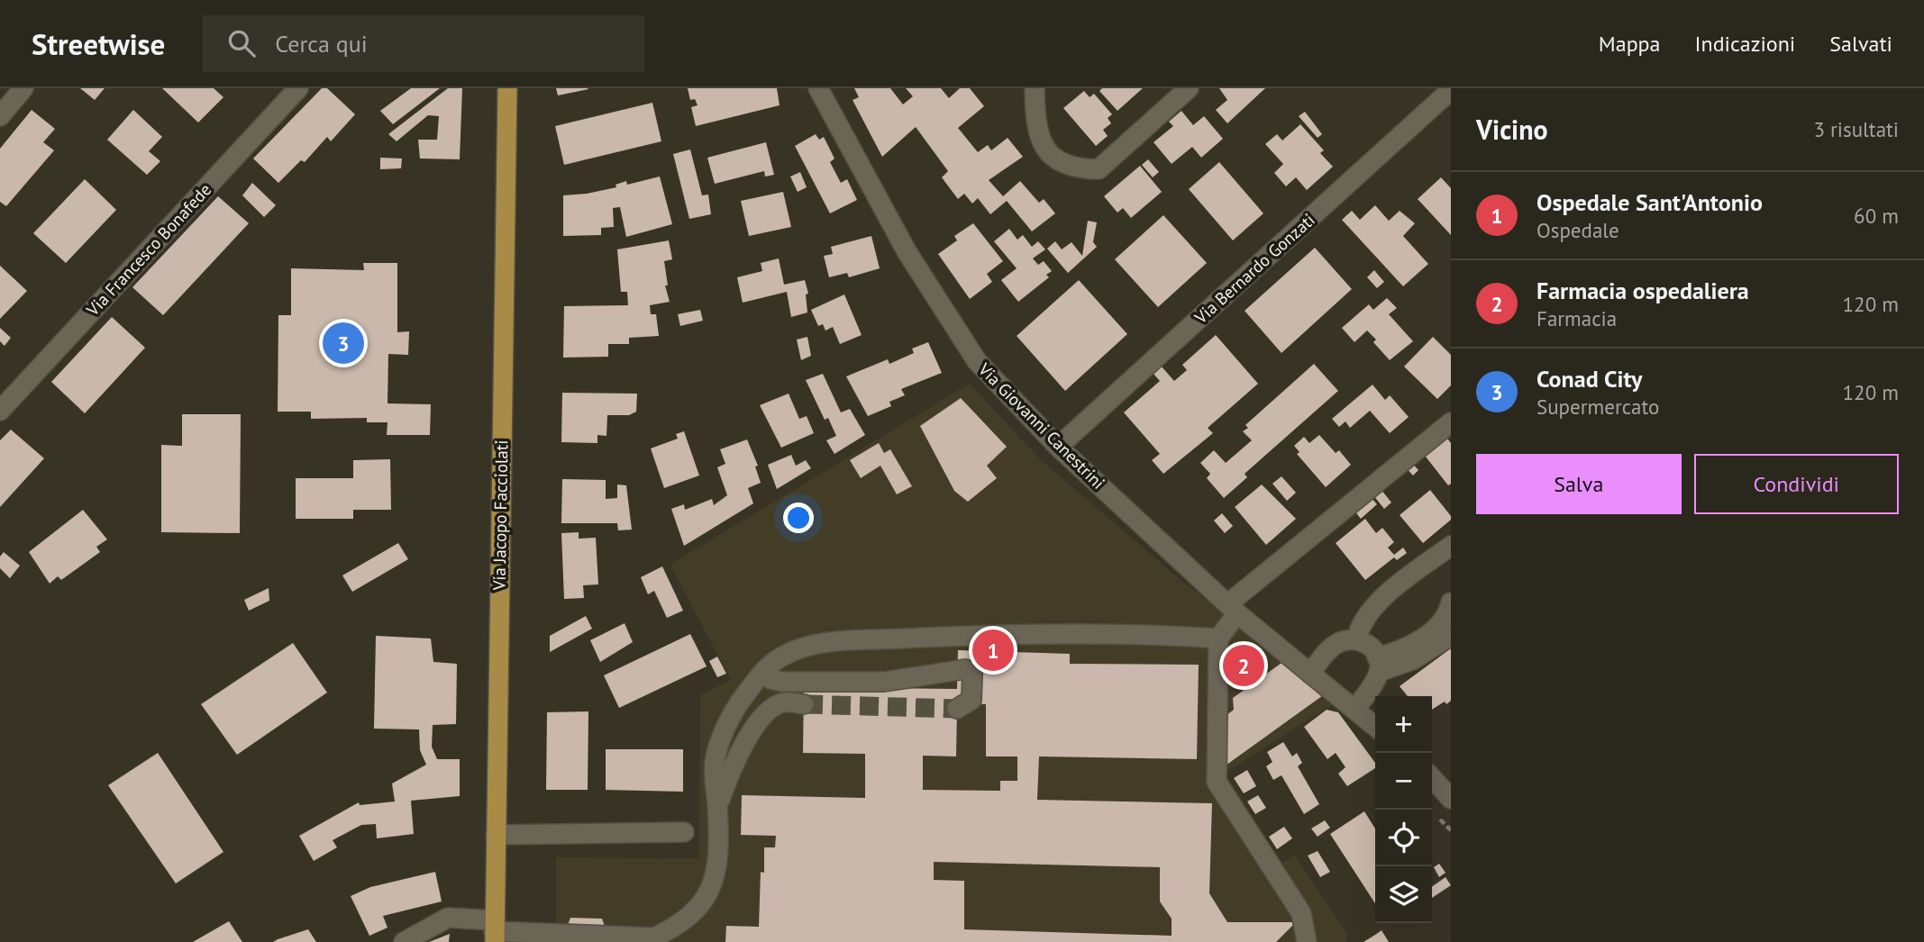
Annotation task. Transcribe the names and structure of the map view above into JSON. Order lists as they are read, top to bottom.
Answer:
{
  "streets": {
    "main road": ["Via Jacopo Facciolati"],
    "street": ["Via Francesco Bonafede", "Via Bernardo Gonzati", "Via Giovanni Canestrini"]
  },
  "crossings": [
    ["Via Bernardo Gonzati", "Via Giovanni Canestrini"]
  ],
  "page": {
    "header": "Streetwise",
    "search": "Cerca qui",
    "nav": ["Mappa", "Indicazioni", "Salvati"],
    "heading": ["Vicino", "3 risultati"],
    "list": [
      {
        "mark": "1",
        "name": "Ospedale Sant'Antonio",
        "note": "Ospedale",
        "value": "60 m"
      },
      {
        "mark": "2",
        "name": "Farmacia ospedaliera",
        "note": "Farmacia",
        "value": "120 m"
      },
      {
        "mark": "3",
        "name": "Conad City",
        "note": "Supermercato",
        "value": "120 m"
      }
    ],
    "pins": ["3", "1", "2"],
    "buttons": ["Salva", "Condividi"],
    "map_buttons": ["+", "−"]
  }
}
